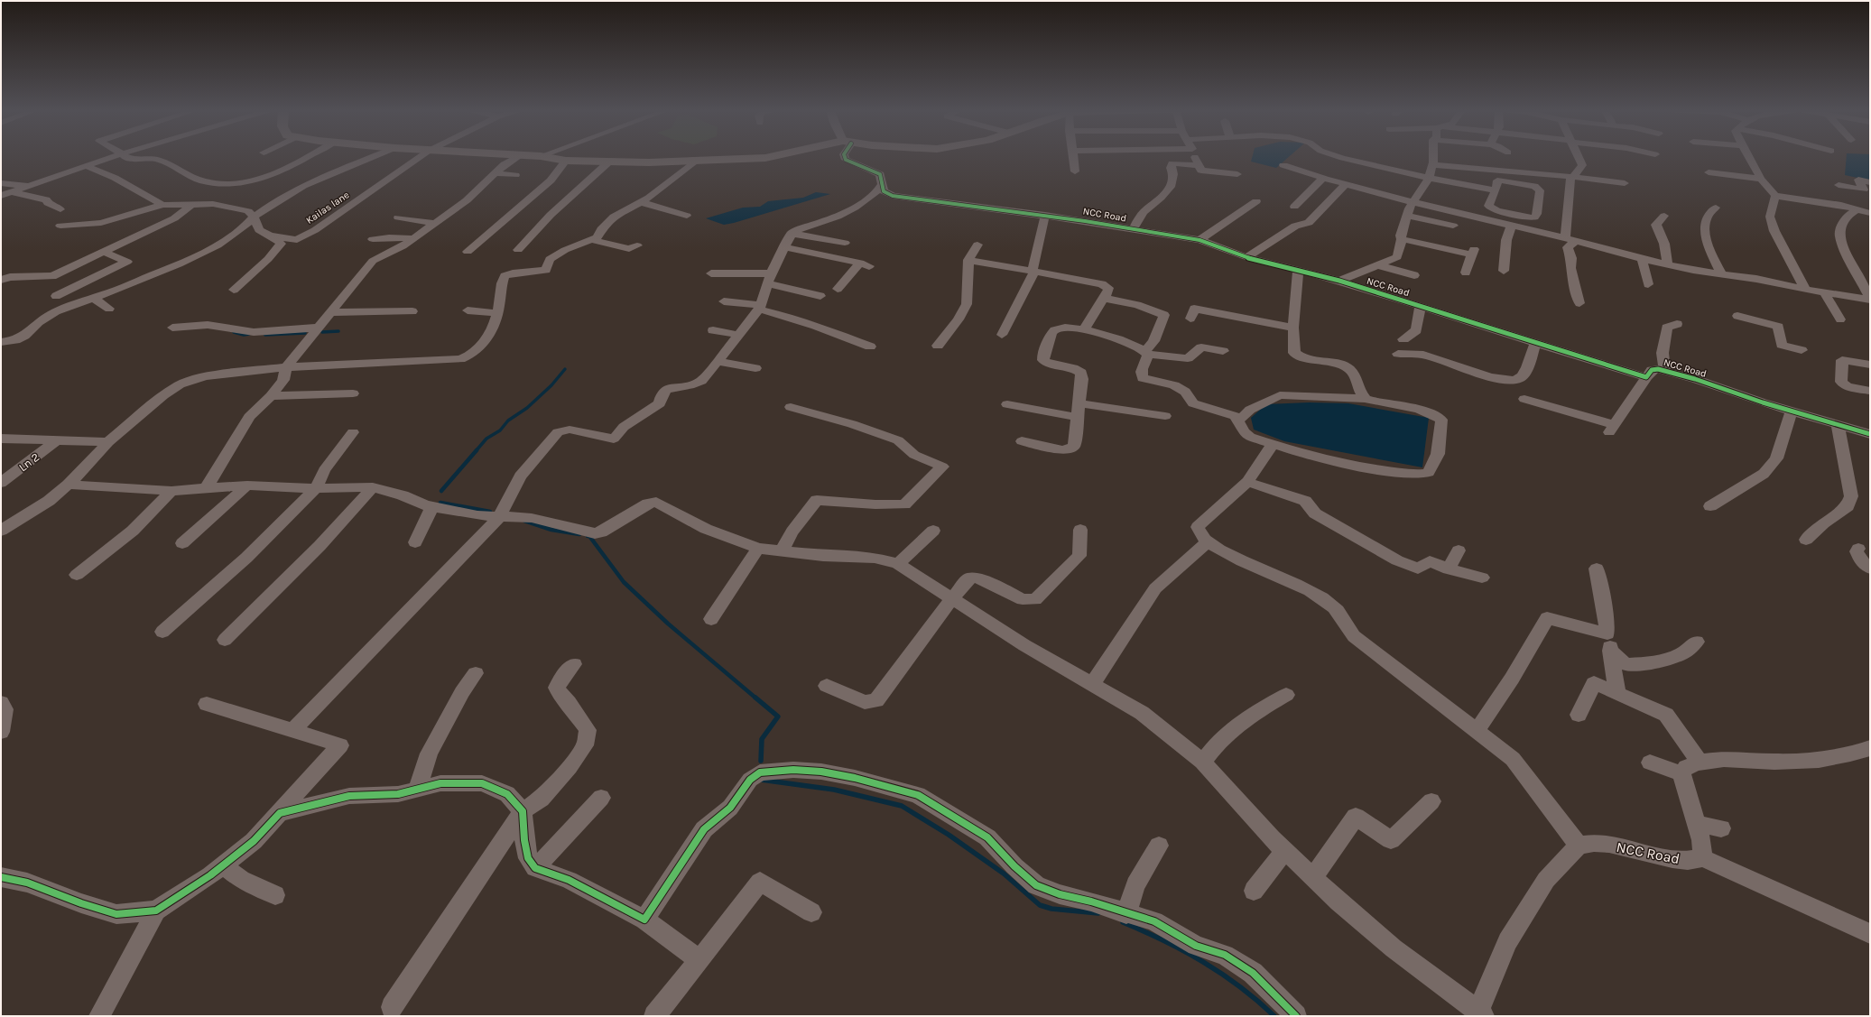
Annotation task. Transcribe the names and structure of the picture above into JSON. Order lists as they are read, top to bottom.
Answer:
{
  "streets": {
    "street": ["Kailas lane", "NCC Road", "Ln 2"]
  }
}
